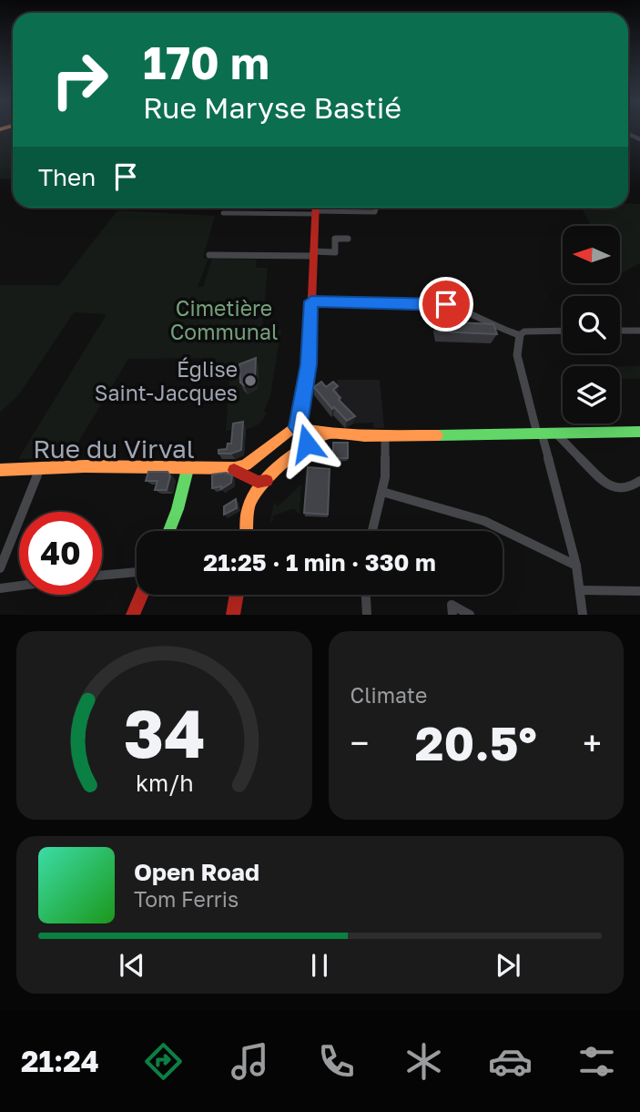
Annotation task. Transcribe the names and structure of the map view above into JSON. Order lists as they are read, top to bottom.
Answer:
{
  "streets": {
    "street": ["Rue du Virval"]
  },
  "parks": ["Cimetière Communal"],
  "places": ["Église Saint-Jacques"],
  "north": "left",
  "page": {
    "turn": ["170 m", "Rue Maryse Bastié"],
    "then": "Then",
    "limit": "40",
    "trip": "21:25 · 1 min · 330 m",
    "tile": "Climate",
    "heat": ["−", "20.5°", "+"],
    "song": ["Open Road", "Tom Ferris"],
    "tabs": "21:24",
    "gauge": ["34", "km/h"]
  }
}
